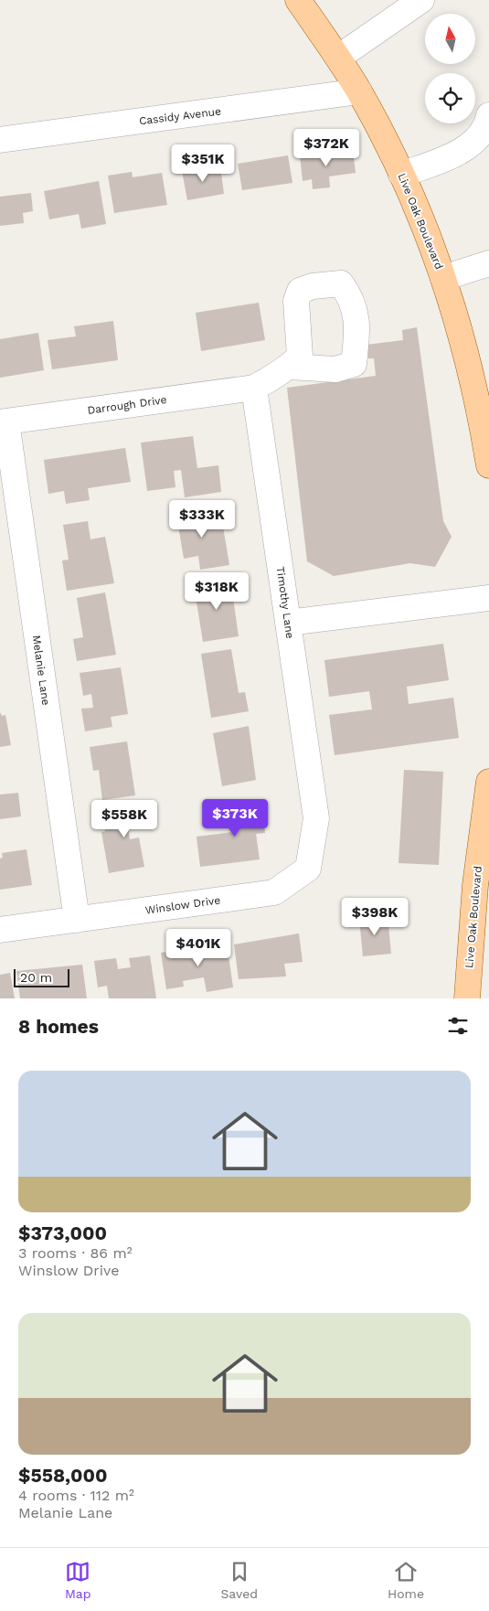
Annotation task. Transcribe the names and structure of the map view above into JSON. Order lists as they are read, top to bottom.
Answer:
{
  "streets": {
    "main road": ["Live Oak Boulevard"],
    "street": [
      "Cassidy Avenue",
      "Darrough Drive",
      "Timothy Lane",
      "Melanie Lane",
      "Winslow Drive"
    ]
  },
  "crossings": [
    ["Cassidy Avenue", "Live Oak Boulevard"],
    ["Darrough Drive", "Timothy Lane"],
    ["Darrough Drive", "Melanie Lane"],
    ["Timothy Lane", "Winslow Drive"],
    ["Melanie Lane", "Winslow Drive"]
  ],
  "scale_bar": "20 m",
  "north": "top",
  "page": {
    "price": [
      "$372K",
      "$351K",
      "$333K",
      "$318K",
      "$373K",
      "$558K",
      "$398K",
      "$401K"
    ],
    "scale": "20 m",
    "heading": "8 homes",
    "list": [
      {
        "name": "$373,000",
        "note": "3 rooms · 86 m² · Winslow Drive"
      },
      {
        "name": "$558,000",
        "note": "4 rooms · 112 m² · Melanie Lane"
      }
    ],
    "tabs": ["Map", "Saved", "Home"]
  }
}
